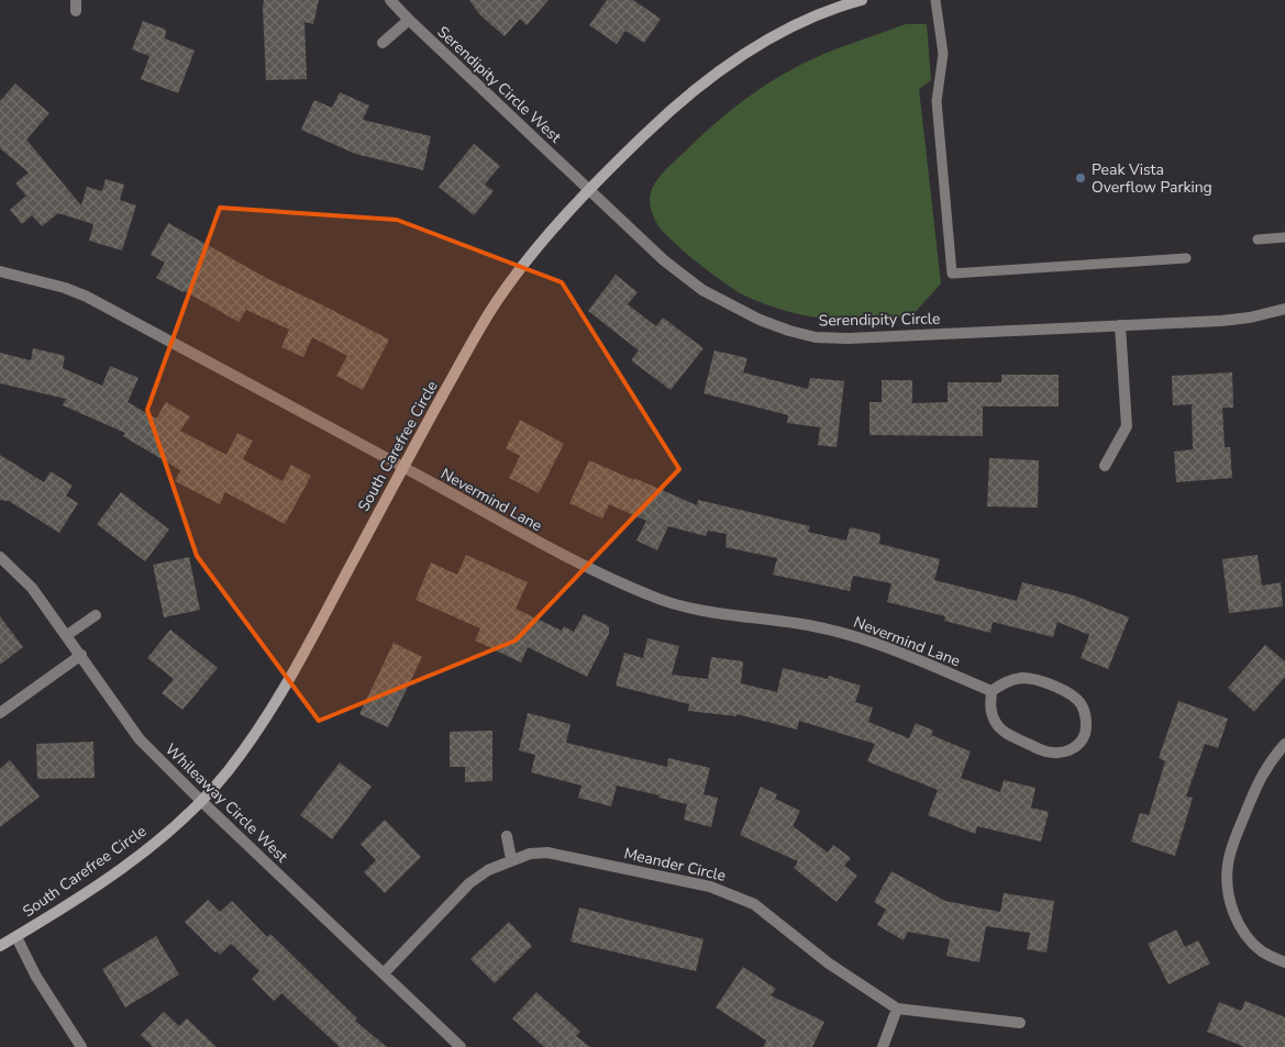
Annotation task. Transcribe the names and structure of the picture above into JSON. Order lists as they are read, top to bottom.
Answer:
{
  "streets": {
    "main road": ["South Carefree Circle"],
    "street": [
      "Serendipity Circle West",
      "Serendipity Circle",
      "Nevermind Lane",
      "Whileaway Circle West",
      "Meander Circle"
    ]
  },
  "crossings": [
    ["Serendipity Circle West", "Serendipity Circle"],
    ["Serendipity Circle West", "South Carefree Circle"],
    ["Serendipity Circle", "South Carefree Circle"],
    ["South Carefree Circle", "Nevermind Lane"],
    ["South Carefree Circle", "Whileaway Circle West"],
    ["Whileaway Circle West", "Meander Circle"]
  ],
  "places": ["Peak Vista Overflow Parking"]
}
